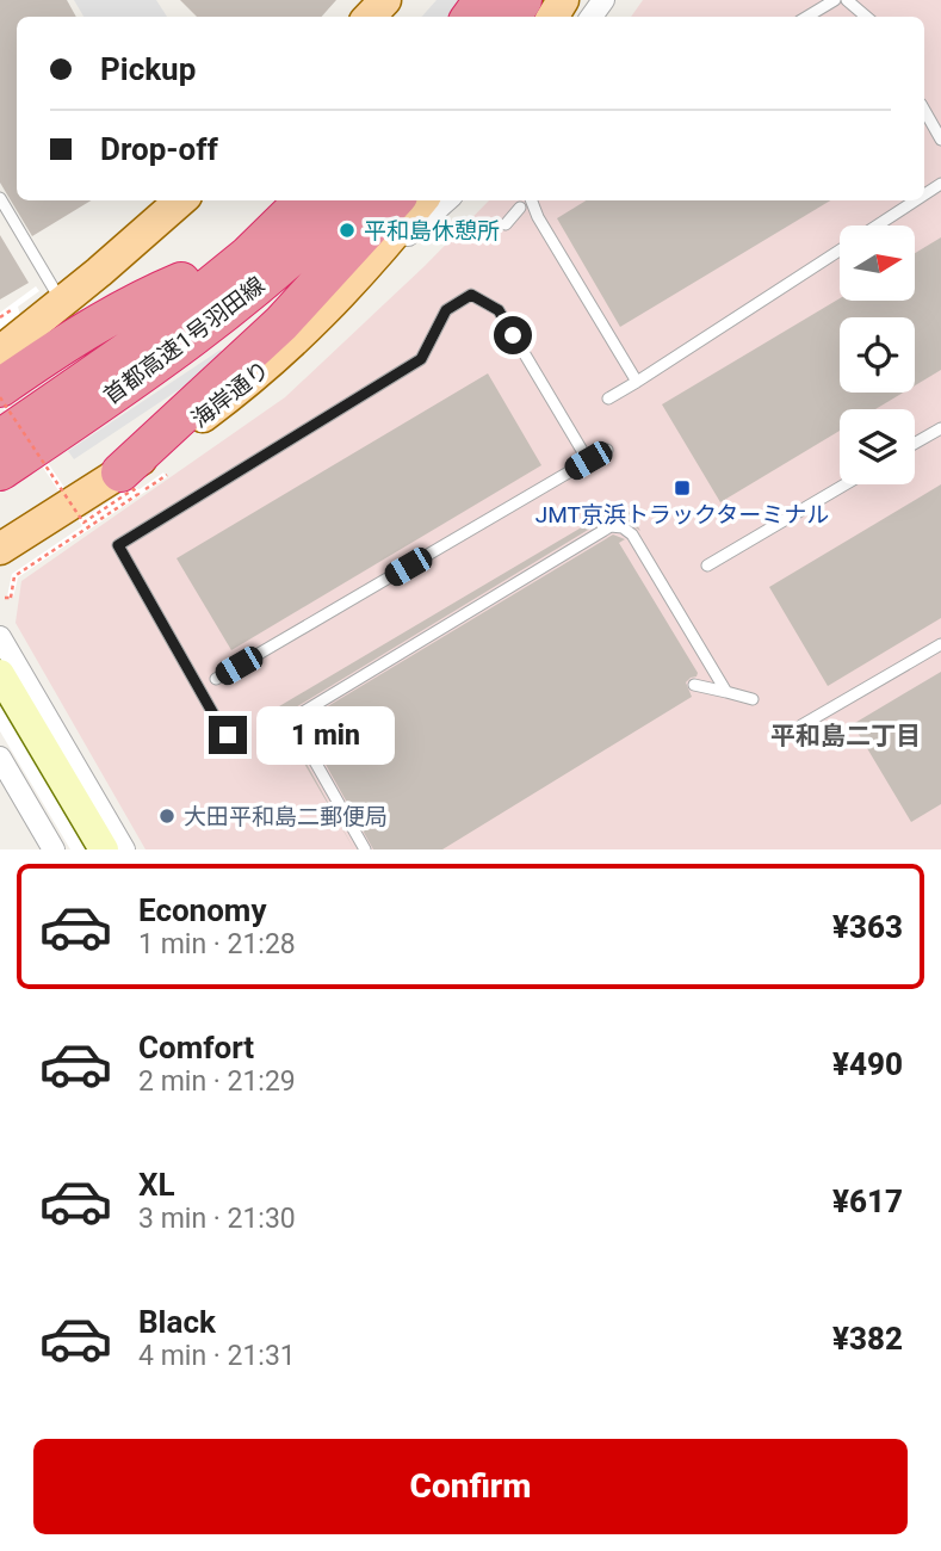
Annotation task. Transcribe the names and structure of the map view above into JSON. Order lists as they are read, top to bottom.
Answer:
{
  "streets": {
    "highway": ["首都高速1号羽田線"],
    "main road": ["海岸通り"]
  },
  "districts": ["平和島二丁目"],
  "places": {
    "other": ["平和島休憩所", "大田平和島二郵便局"],
    "transit": ["JMT京浜トラックターミナル"]
  },
  "north": "right",
  "page": {
    "banner": ["Pickup", "Drop-off"],
    "bubble": "1 min",
    "list": [
      {
        "name": "Economy",
        "note": "1 min · 21:28",
        "value": "¥363"
      },
      {
        "name": "Comfort",
        "note": "2 min · 21:29",
        "value": "¥490"
      },
      {
        "name": "XL",
        "note": "3 min · 21:30",
        "value": "¥617"
      },
      {
        "name": "Black",
        "note": "4 min · 21:31",
        "value": "¥382"
      }
    ],
    "buttons": "Confirm"
  }
}
